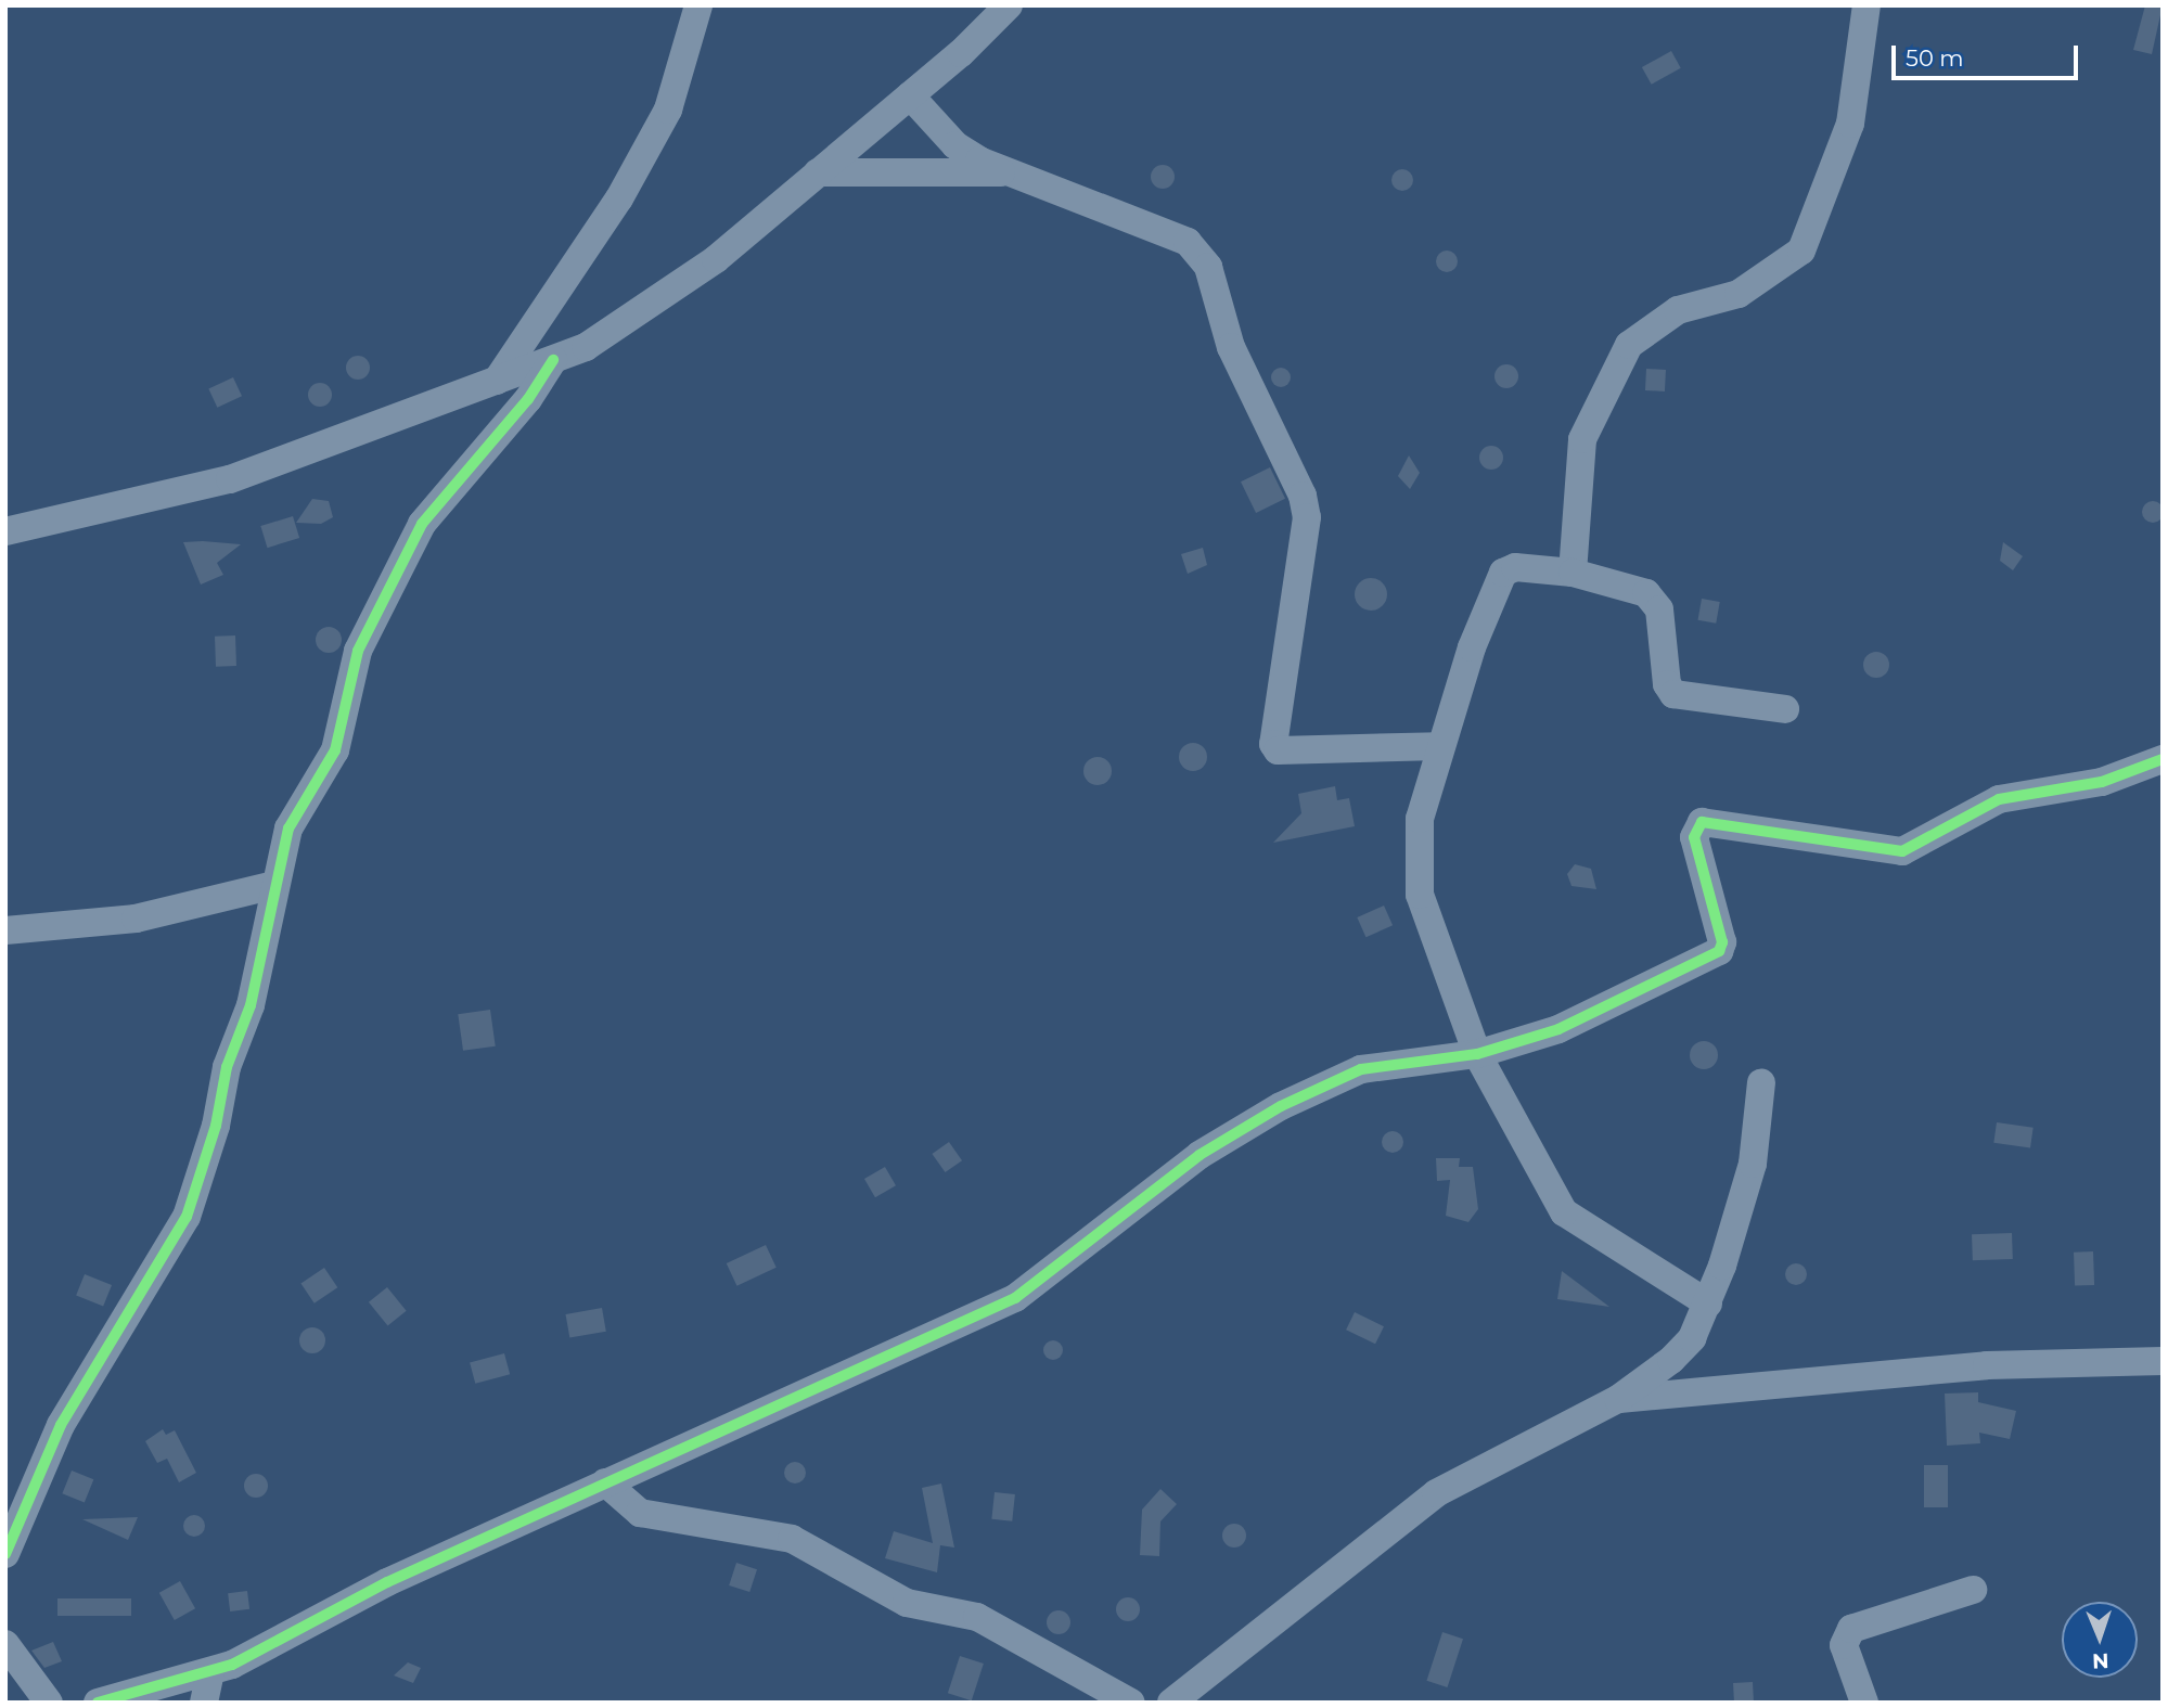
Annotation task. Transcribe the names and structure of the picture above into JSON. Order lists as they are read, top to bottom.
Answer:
{
  "scale_bar": "50 m",
  "north": "bottom"
}
